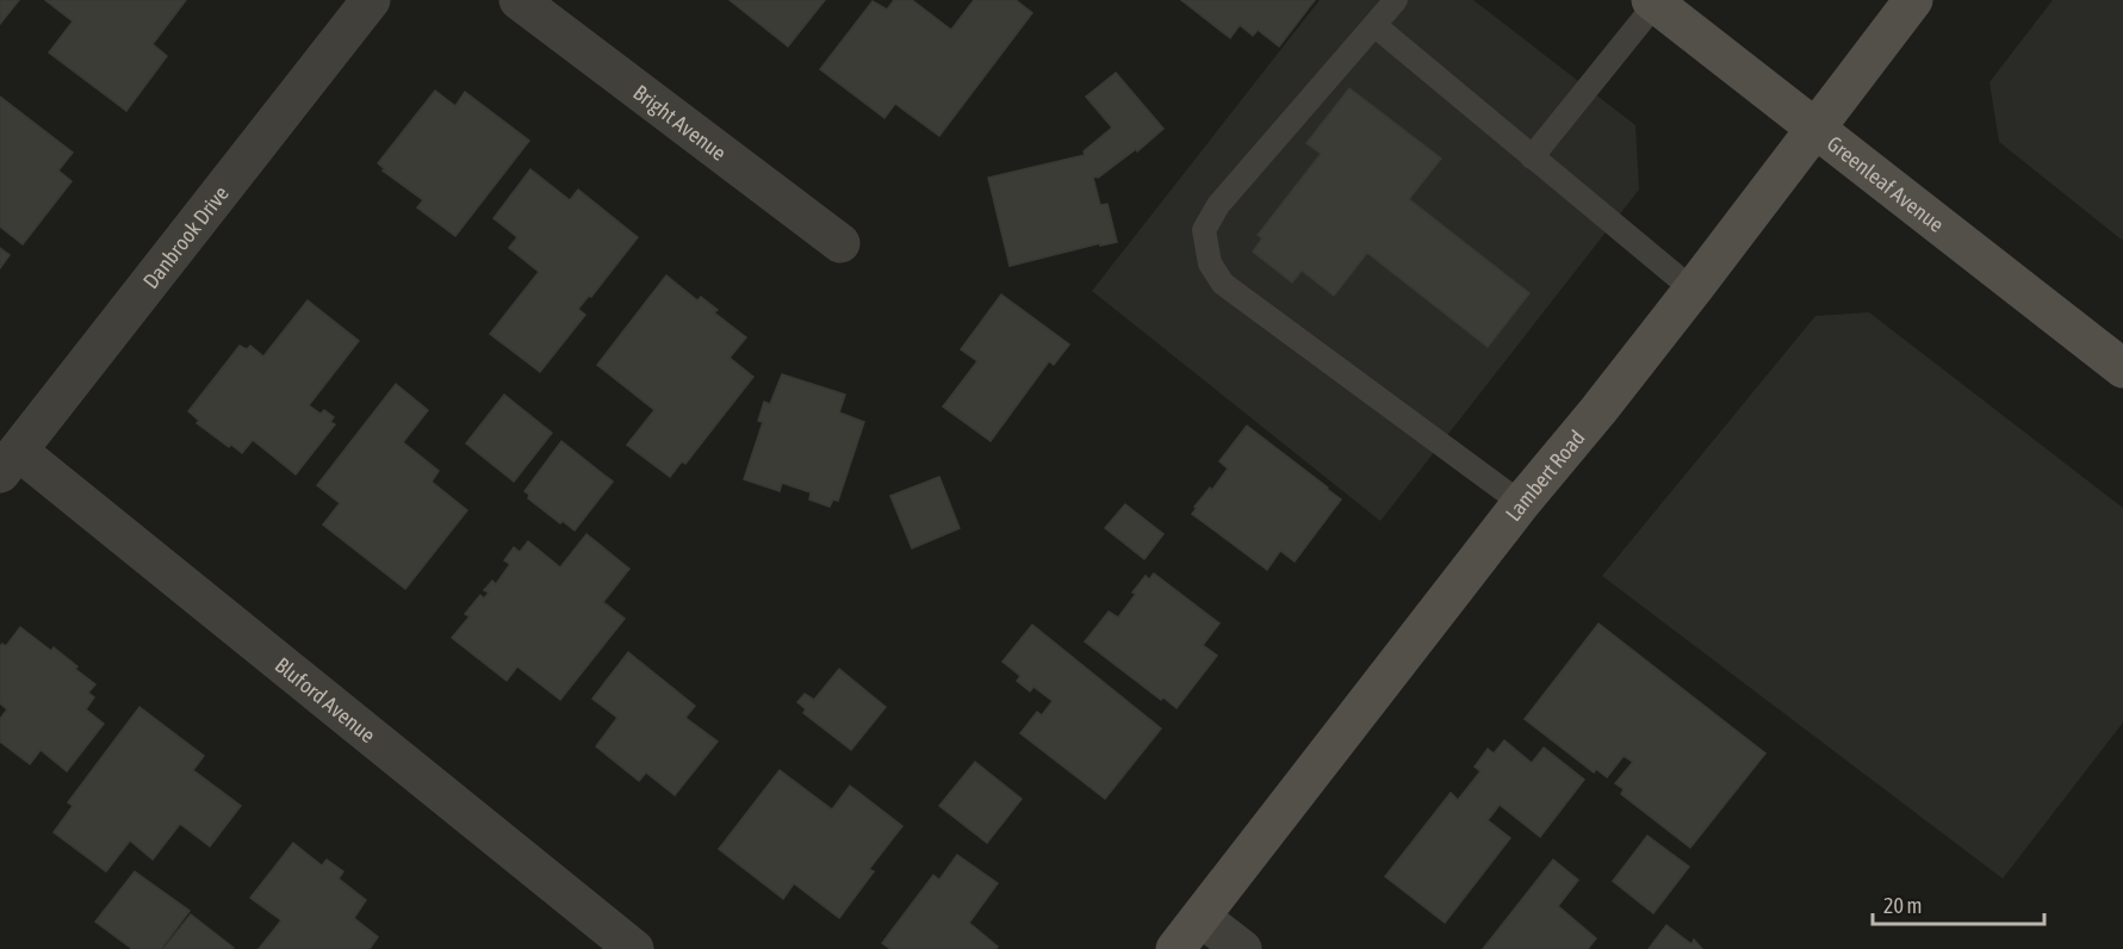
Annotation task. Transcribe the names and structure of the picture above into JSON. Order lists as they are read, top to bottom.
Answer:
{
  "streets": {
    "main road": ["Greenleaf Avenue", "Lambert Road"],
    "street": ["Bright Avenue", "Danbrook Drive", "Bluford Avenue"]
  },
  "crossings": [
    ["Greenleaf Avenue", "Lambert Road"],
    ["Danbrook Drive", "Bluford Avenue"]
  ],
  "scale_bar": "20 m"
}
